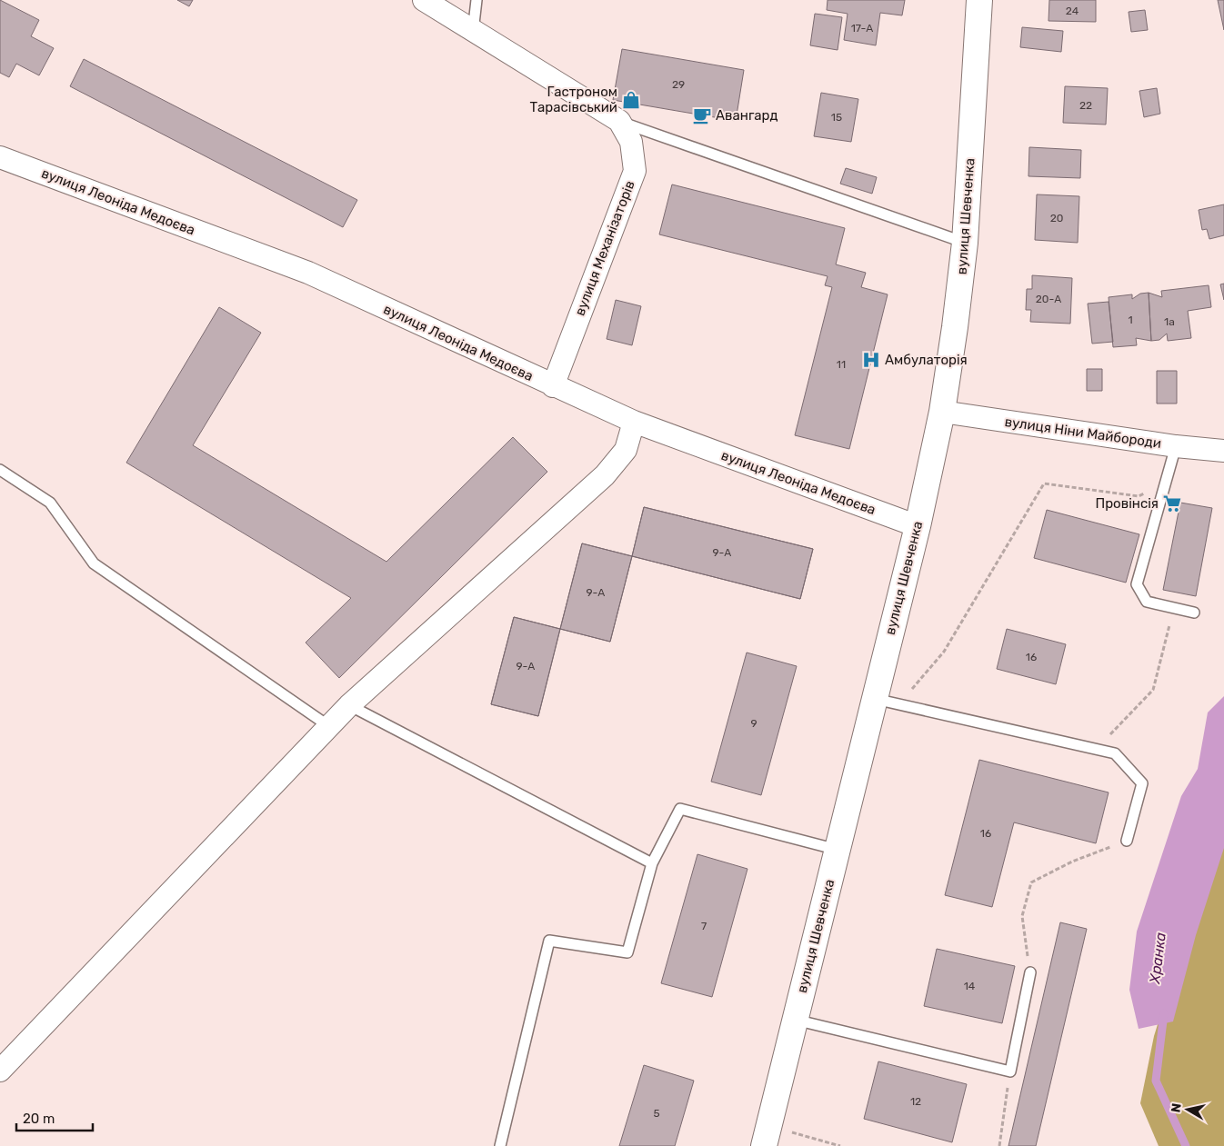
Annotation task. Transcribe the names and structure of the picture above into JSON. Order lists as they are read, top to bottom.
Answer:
{
  "streets": {
    "main road": ["вулиця Шевченка"],
    "street": ["вулиця Леоніда Медоєва", "вулиця Механізаторів", "вулиця Ніни Майбороди"]
  },
  "crossings": [
    ["вулиця Леоніда Медоєва", "вулиця Шевченка"],
    ["вулиця Леоніда Медоєва", "вулиця Механізаторів"],
    ["вулиця Шевченка", "вулиця Ніни Майбороди"]
  ],
  "water": ["Хранка"],
  "places": {
    "shop": ["Гастроном Тарасівський"],
    "cafe": ["Авангард"],
    "hospital": ["Амбулаторія"],
    "supermarket": ["Провінсія"]
  },
  "house_numbers": [
    "24",
    "17-А",
    "29",
    "22",
    "15",
    "20",
    "20-А",
    "1",
    "1а",
    "11",
    "9-А",
    "9-А",
    "16",
    "9-А",
    "9",
    "16",
    "7",
    "14",
    "12",
    "5"
  ],
  "scale_bar": "20 m",
  "north": "left"
}
